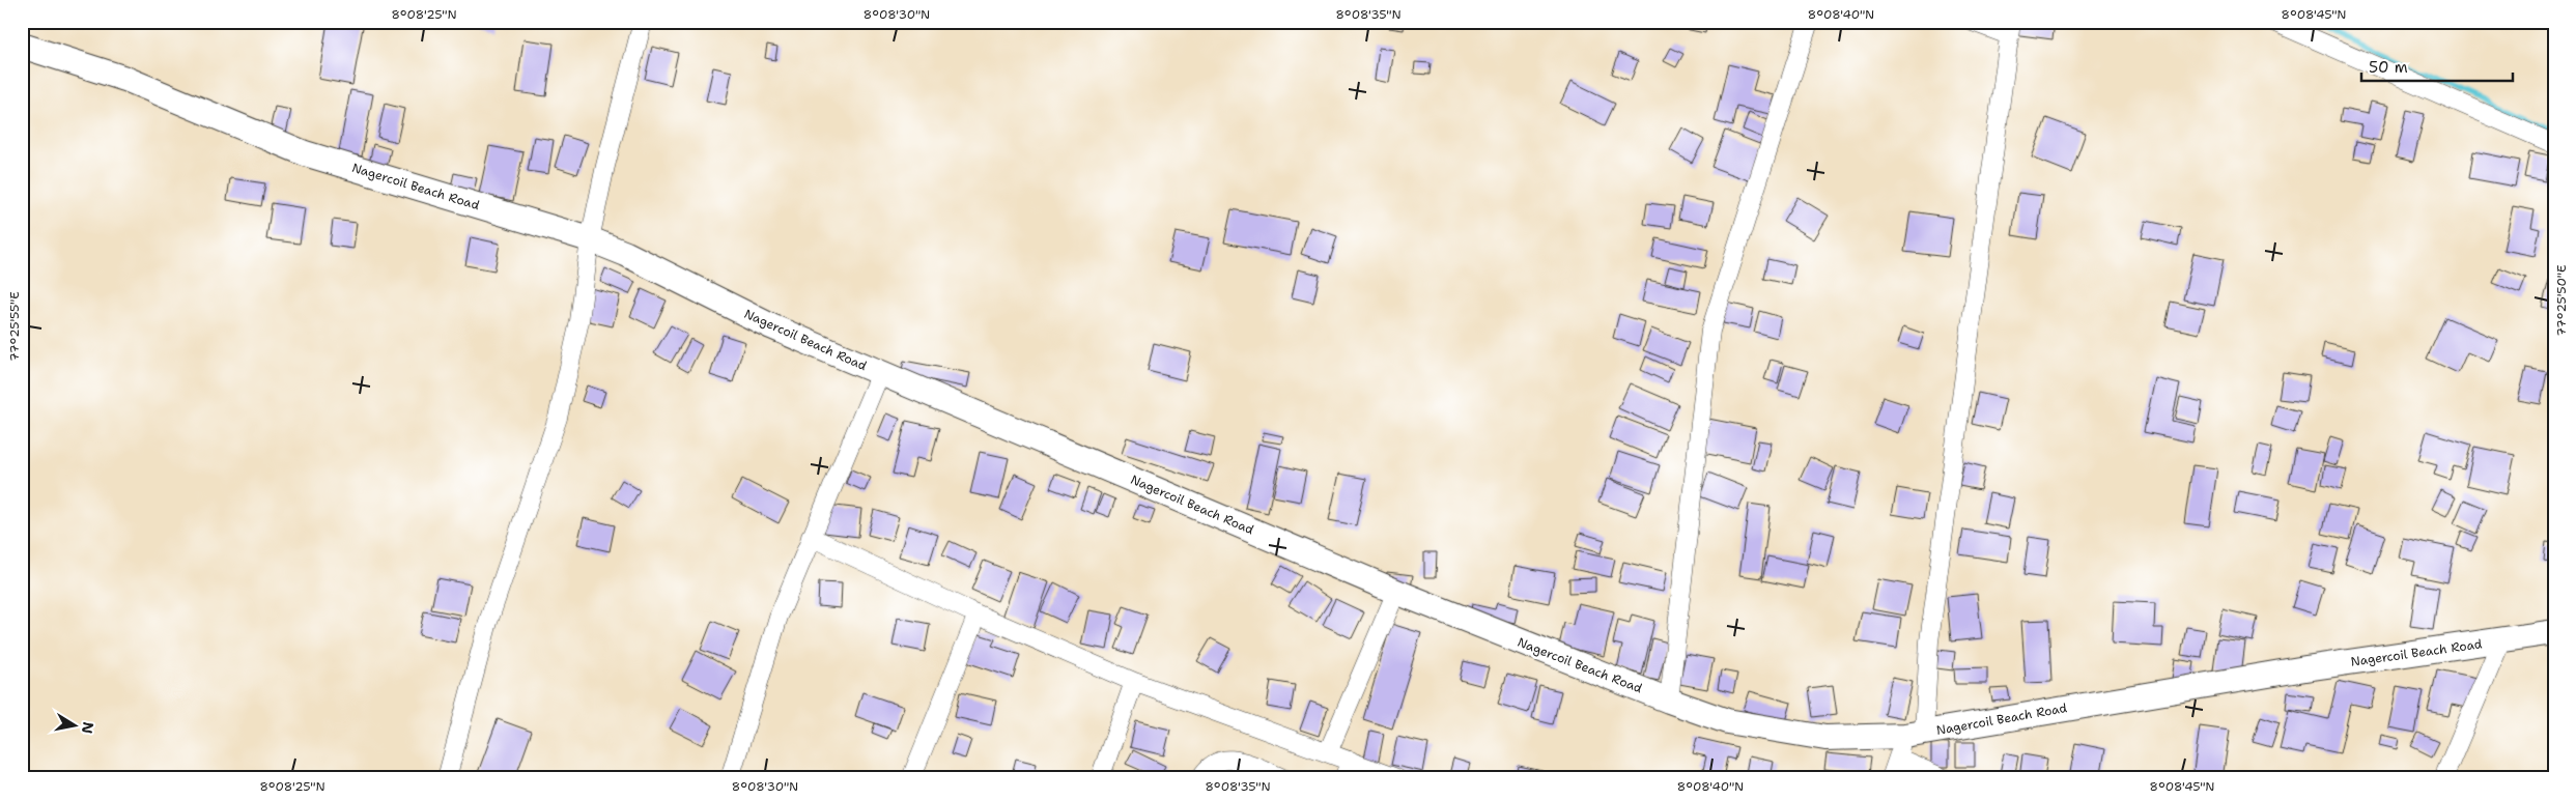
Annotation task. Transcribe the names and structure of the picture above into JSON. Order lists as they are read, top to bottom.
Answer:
{
  "streets": {
    "main road": ["Nagercoil Beach Road"]
  },
  "scale_bar": "50 m",
  "north": "right",
  "coordinates": [
    "8°08'25\"N",
    "8°08'30\"N",
    "8°08'35\"N",
    "8°08'40\"N",
    "8°08'45\"N",
    "77°25'50\"E",
    "77°25'55\"E"
  ]
}
